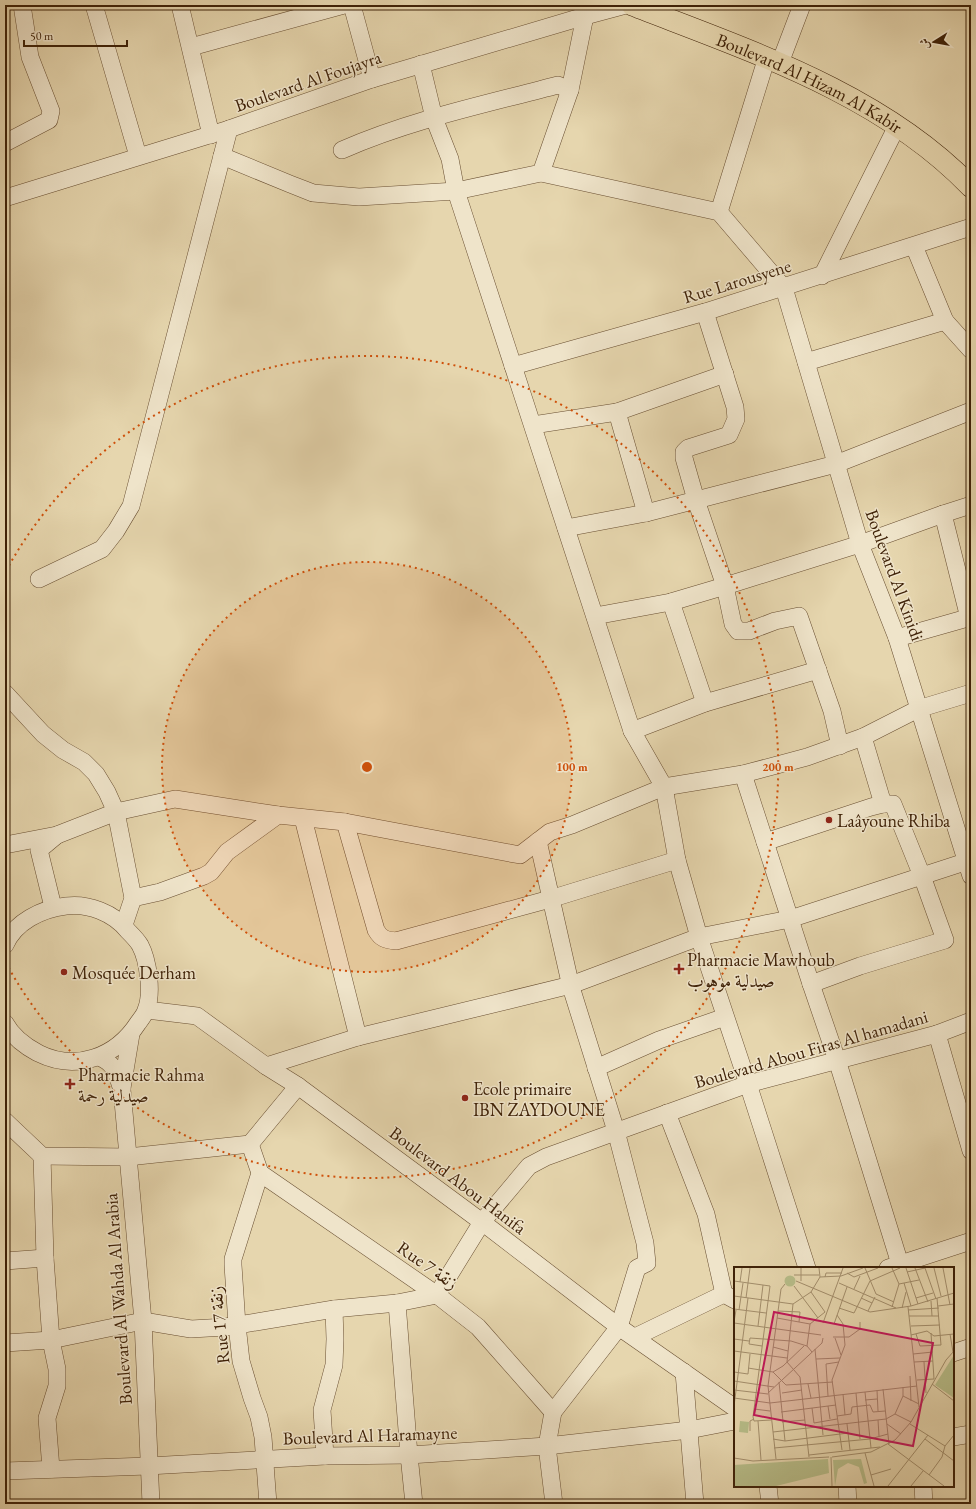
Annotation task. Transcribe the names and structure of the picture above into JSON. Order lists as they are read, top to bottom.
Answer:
{
  "streets": {
    "main road": ["Boulevard Al Hizam Al Kabir"],
    "street": [
      "Boulevard Al Foujayra",
      "Rue Larousyene",
      "Boulevard Al Kinidi",
      "Boulevard Abou Firas Al hamadani",
      "Boulevard Abou Hanifa",
      "Rue 7 زنقة",
      "Boulevard Al Wahda Al Arabia",
      "Rue 17 زنقة",
      "Boulevard Al Haramayne"
    ]
  },
  "crossings": [
    ["Rue Larousyene", "Boulevard Al Kinidi"],
    ["Boulevard Abou Firas Al hamadani", "Boulevard Abou Hanifa"],
    ["Boulevard Abou Firas Al hamadani", "Rue 7 زنقة"],
    ["Rue 7 زنقة", "Rue 17 زنقة"],
    ["Boulevard Al Wahda Al Arabia", "Boulevard Al Haramayne"],
    ["Rue 17 زنقة", "Boulevard Al Haramayne"]
  ],
  "places": {
    "other": ["Laâyoune Rhiba", "Mosquée Derham", "Ecole primaire IBN ZAYDOUNE"],
    "health": ["Pharmacie Mawhoub صيدلية موهوب", "Pharmacie Rahma صيدلية رحمة"]
  },
  "scale_bar": "50 m",
  "north": "left",
  "rings": ["100 m", "200 m"]
}
